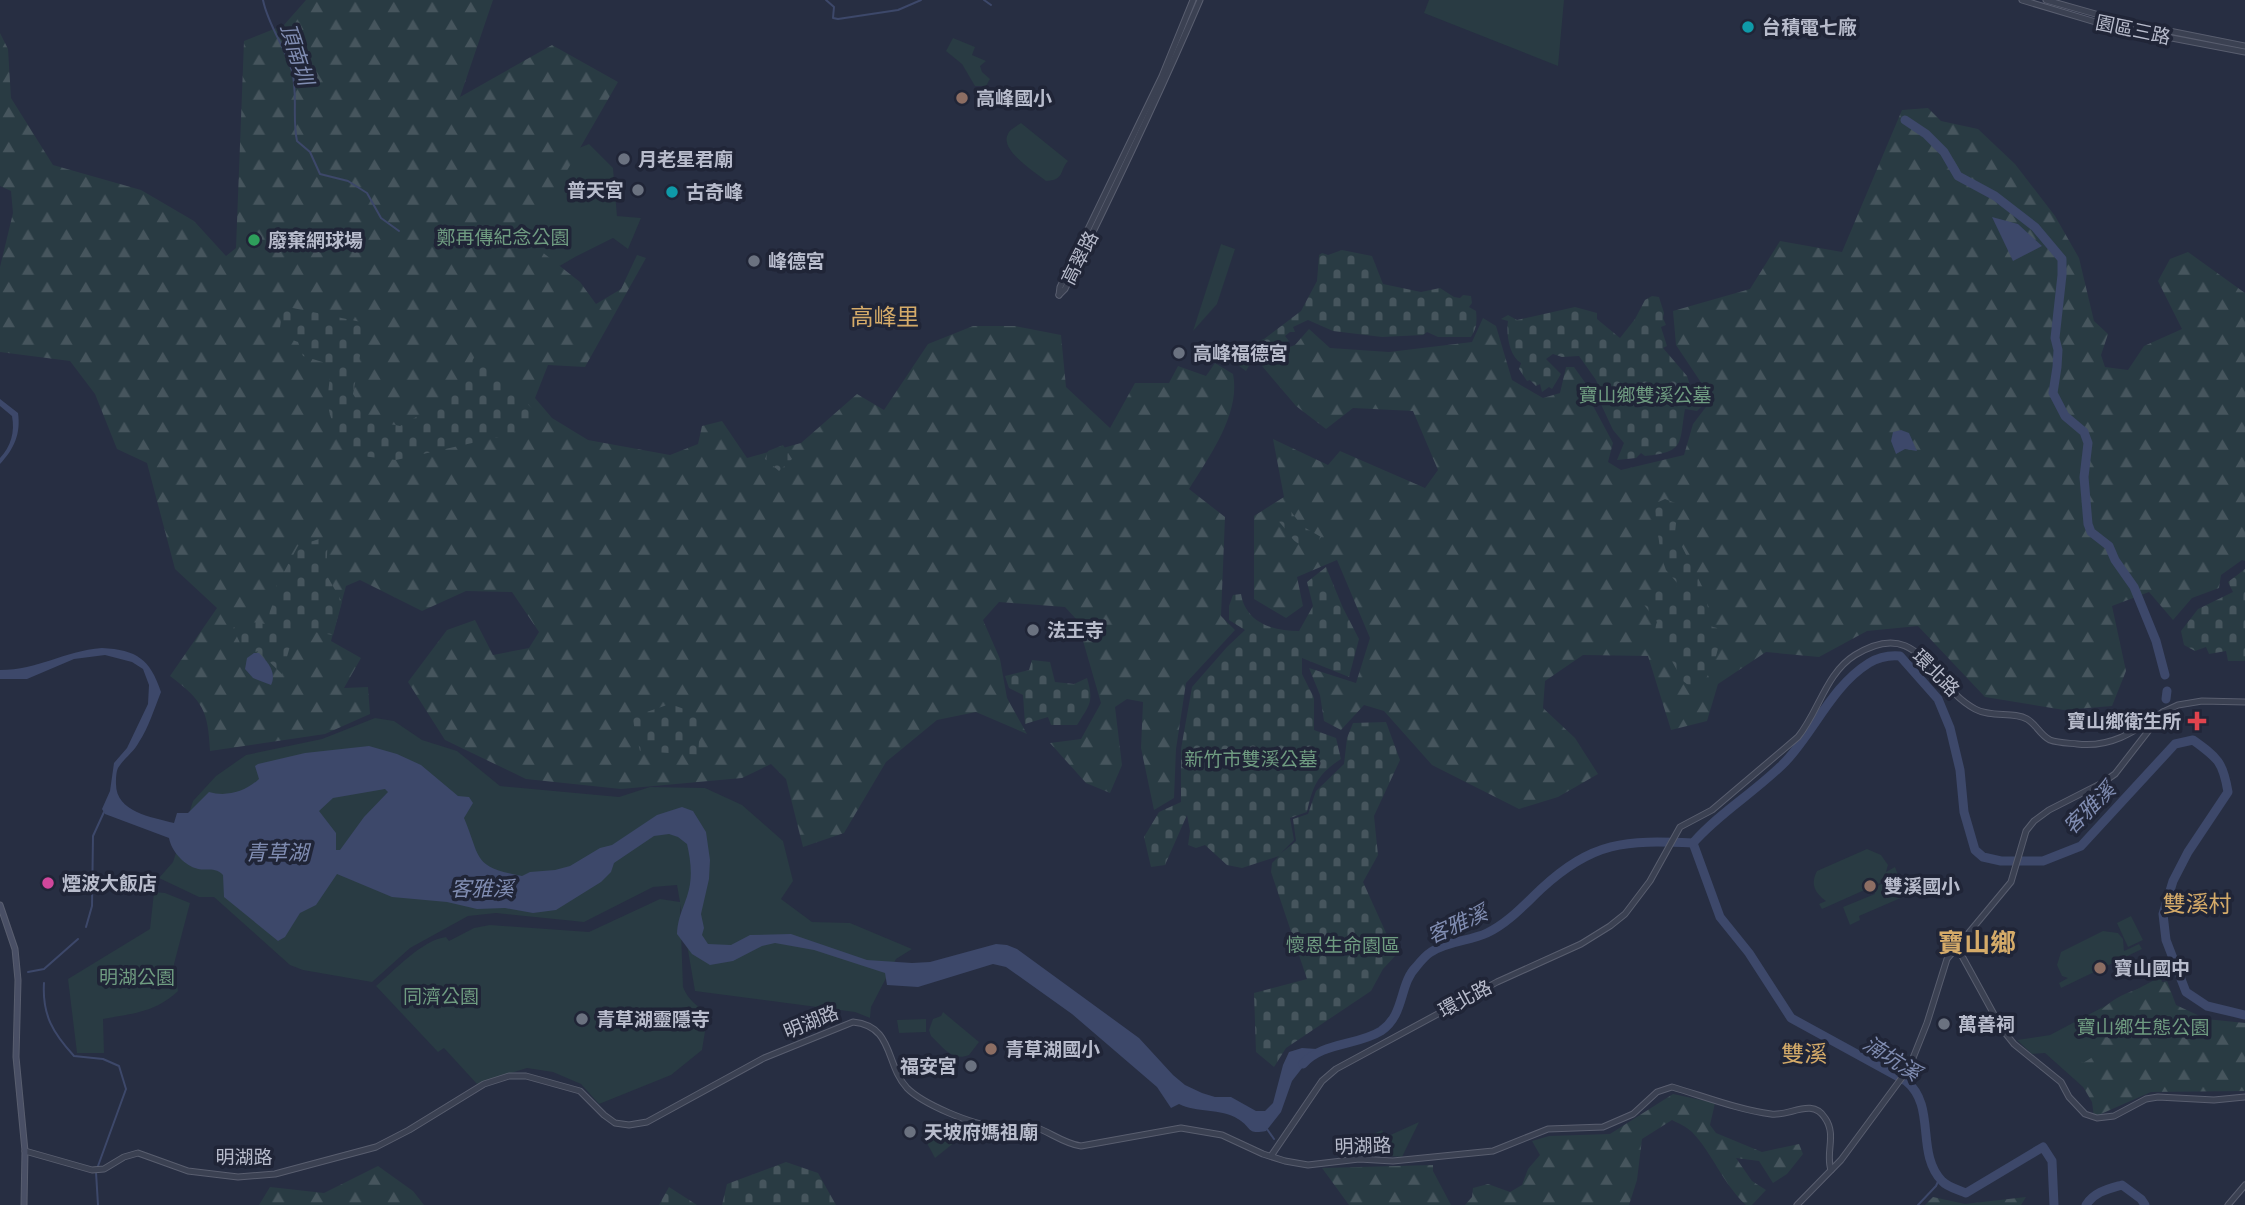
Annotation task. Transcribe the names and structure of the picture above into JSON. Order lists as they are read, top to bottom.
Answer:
{
  "streets": {
    "street": [
      "園區三路",
      "高翠路",
      "環北路",
      "明湖路"
    ]
  },
  "crossings": [
    ["環北路", "明湖路"]
  ],
  "districts": [
    "高峰里",
    "雙溪村",
    "寶山鄉",
    "雙溪"
  ],
  "water": [
    "頂南圳",
    "客雅溪",
    "青草湖",
    "湳坑溪"
  ],
  "parks": [
    "鄭再傳紀念公園",
    "寶山鄉雙溪公墓",
    "新竹市雙溪公墓",
    "懷恩生命園區",
    "明湖公園",
    "同濟公園",
    "寶山鄉生態公園"
  ],
  "places": {
    "other": [
      "台積電七廠",
      "高峰國小",
      "月老星君廟",
      "普天宮",
      "古奇峰",
      "廢棄網球場",
      "峰德宮",
      "高峰福德宮",
      "法王寺",
      "煙波大飯店",
      "雙溪國小",
      "寶山國中",
      "青草湖靈隱寺",
      "萬善祠",
      "青草湖國小",
      "福安宮",
      "天坡府媽祖廟"
    ],
    "health": ["寶山鄉衛生所"]
  }
}
